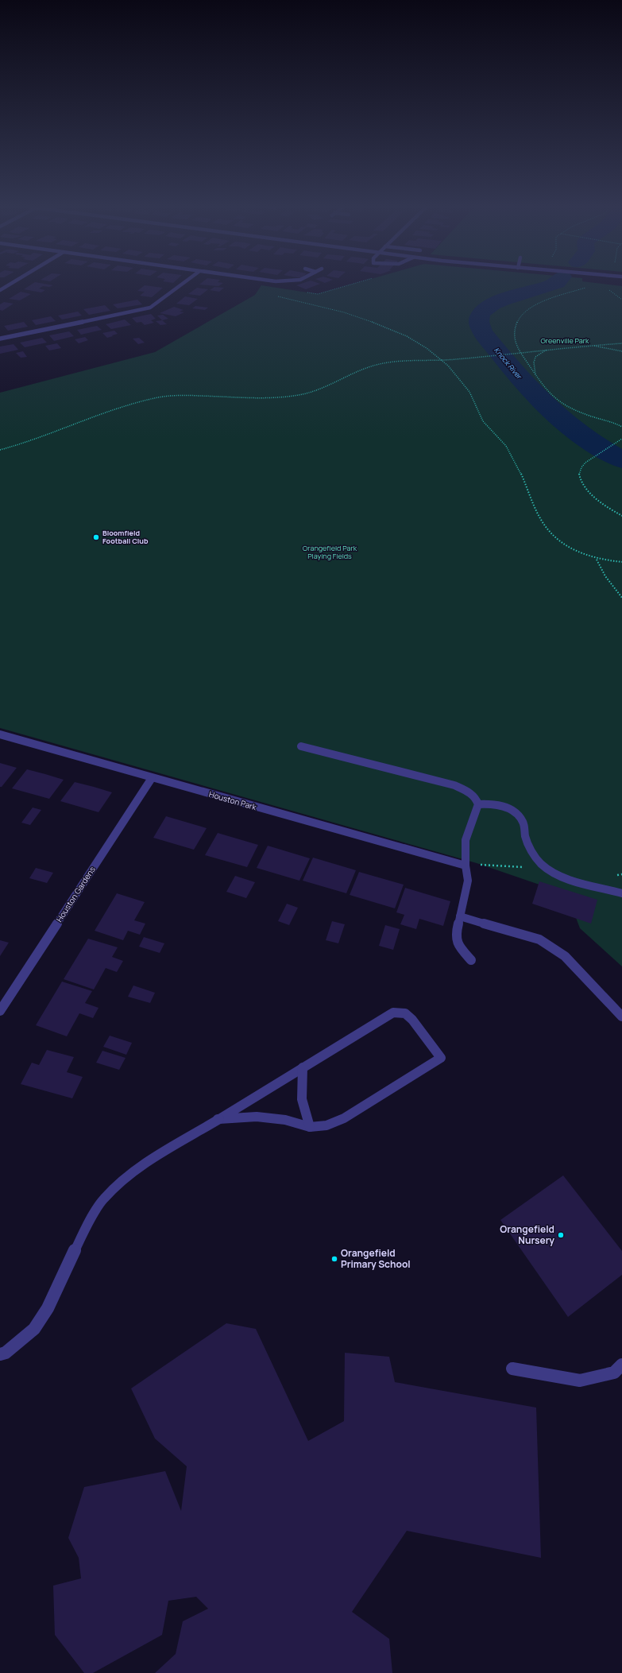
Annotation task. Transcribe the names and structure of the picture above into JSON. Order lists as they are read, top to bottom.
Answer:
{
  "streets": {
    "street": ["Houston Park", "Houston Gardens"]
  },
  "crossings": [
    ["Houston Park", "Houston Gardens"]
  ],
  "water": ["Knock River"],
  "parks": ["Greenville Park", "Orangefield Park Playing Fields"],
  "places": ["Bloomfield Football Club", "Orangefield Nursery", "Orangefield Primary School"]
}
